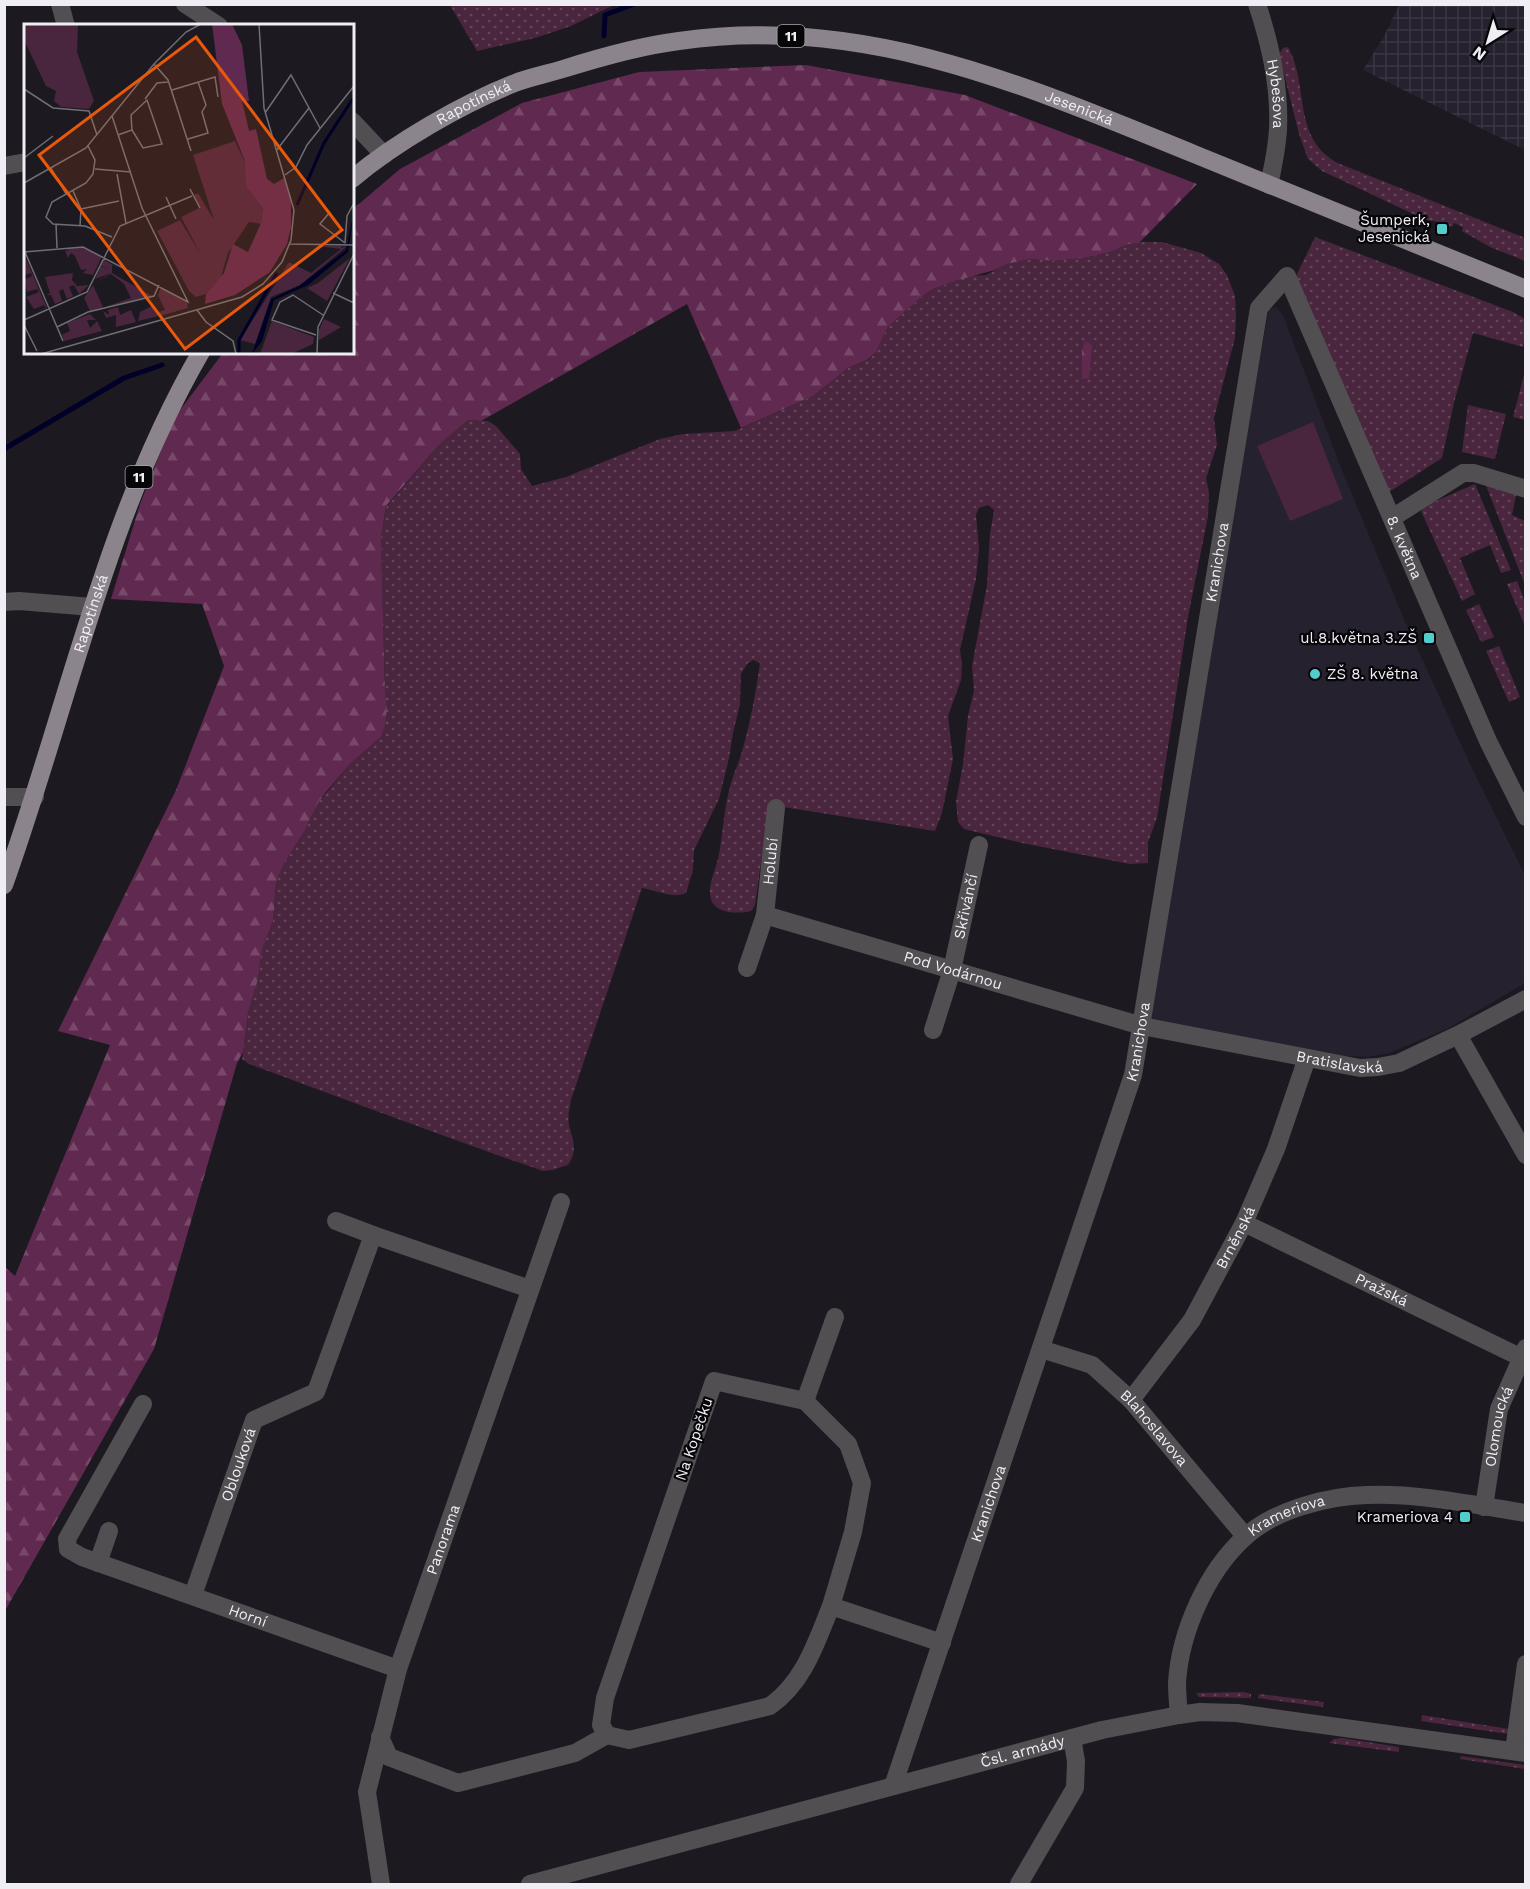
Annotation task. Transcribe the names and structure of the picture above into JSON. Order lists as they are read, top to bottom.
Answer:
{
  "streets": {
    "main road": ["11", "Rapotínská", "Jesenická"],
    "street": [
      "Hybešova",
      "8. května",
      "Kranichova",
      "Holubí",
      "Skřivánčí",
      "Pod Vodárnou",
      "Bratislavská",
      "Brněnská",
      "Pražská",
      "Olomoucká",
      "Blahoslavova",
      "Na Kopečku",
      "Oblouková",
      "Krameriova",
      "Panorama",
      "Horní",
      "Čsl. armády"
    ]
  },
  "crossings": [
    ["Hybešova", "Jesenická"],
    ["Rapotínská", "Jesenická"],
    ["8. května", "Kranichova"],
    ["Kranichova", "Pod Vodárnou"],
    ["Kranichova", "Bratislavská"],
    ["Kranichova", "Blahoslavova"],
    ["Kranichova", "Čsl. armády"],
    ["Holubí", "Pod Vodárnou"],
    ["Skřivánčí", "Pod Vodárnou"],
    ["Pod Vodárnou", "Bratislavská"],
    ["Bratislavská", "Brněnská"],
    ["Brněnská", "Pražská"],
    ["Brněnská", "Blahoslavova"],
    ["Pražská", "Olomoucká"],
    ["Olomoucká", "Krameriova"],
    ["Blahoslavova", "Krameriova"],
    ["Oblouková", "Horní"],
    ["Krameriova", "Čsl. armády"],
    ["Panorama", "Horní"]
  ],
  "places": {
    "transit": ["Šumperk, Jesenická", "ul.8.května 3.ZŠ", "Krameriova 4"],
    "other": ["ZŠ 8. května"]
  },
  "north": "bottom left"
}
